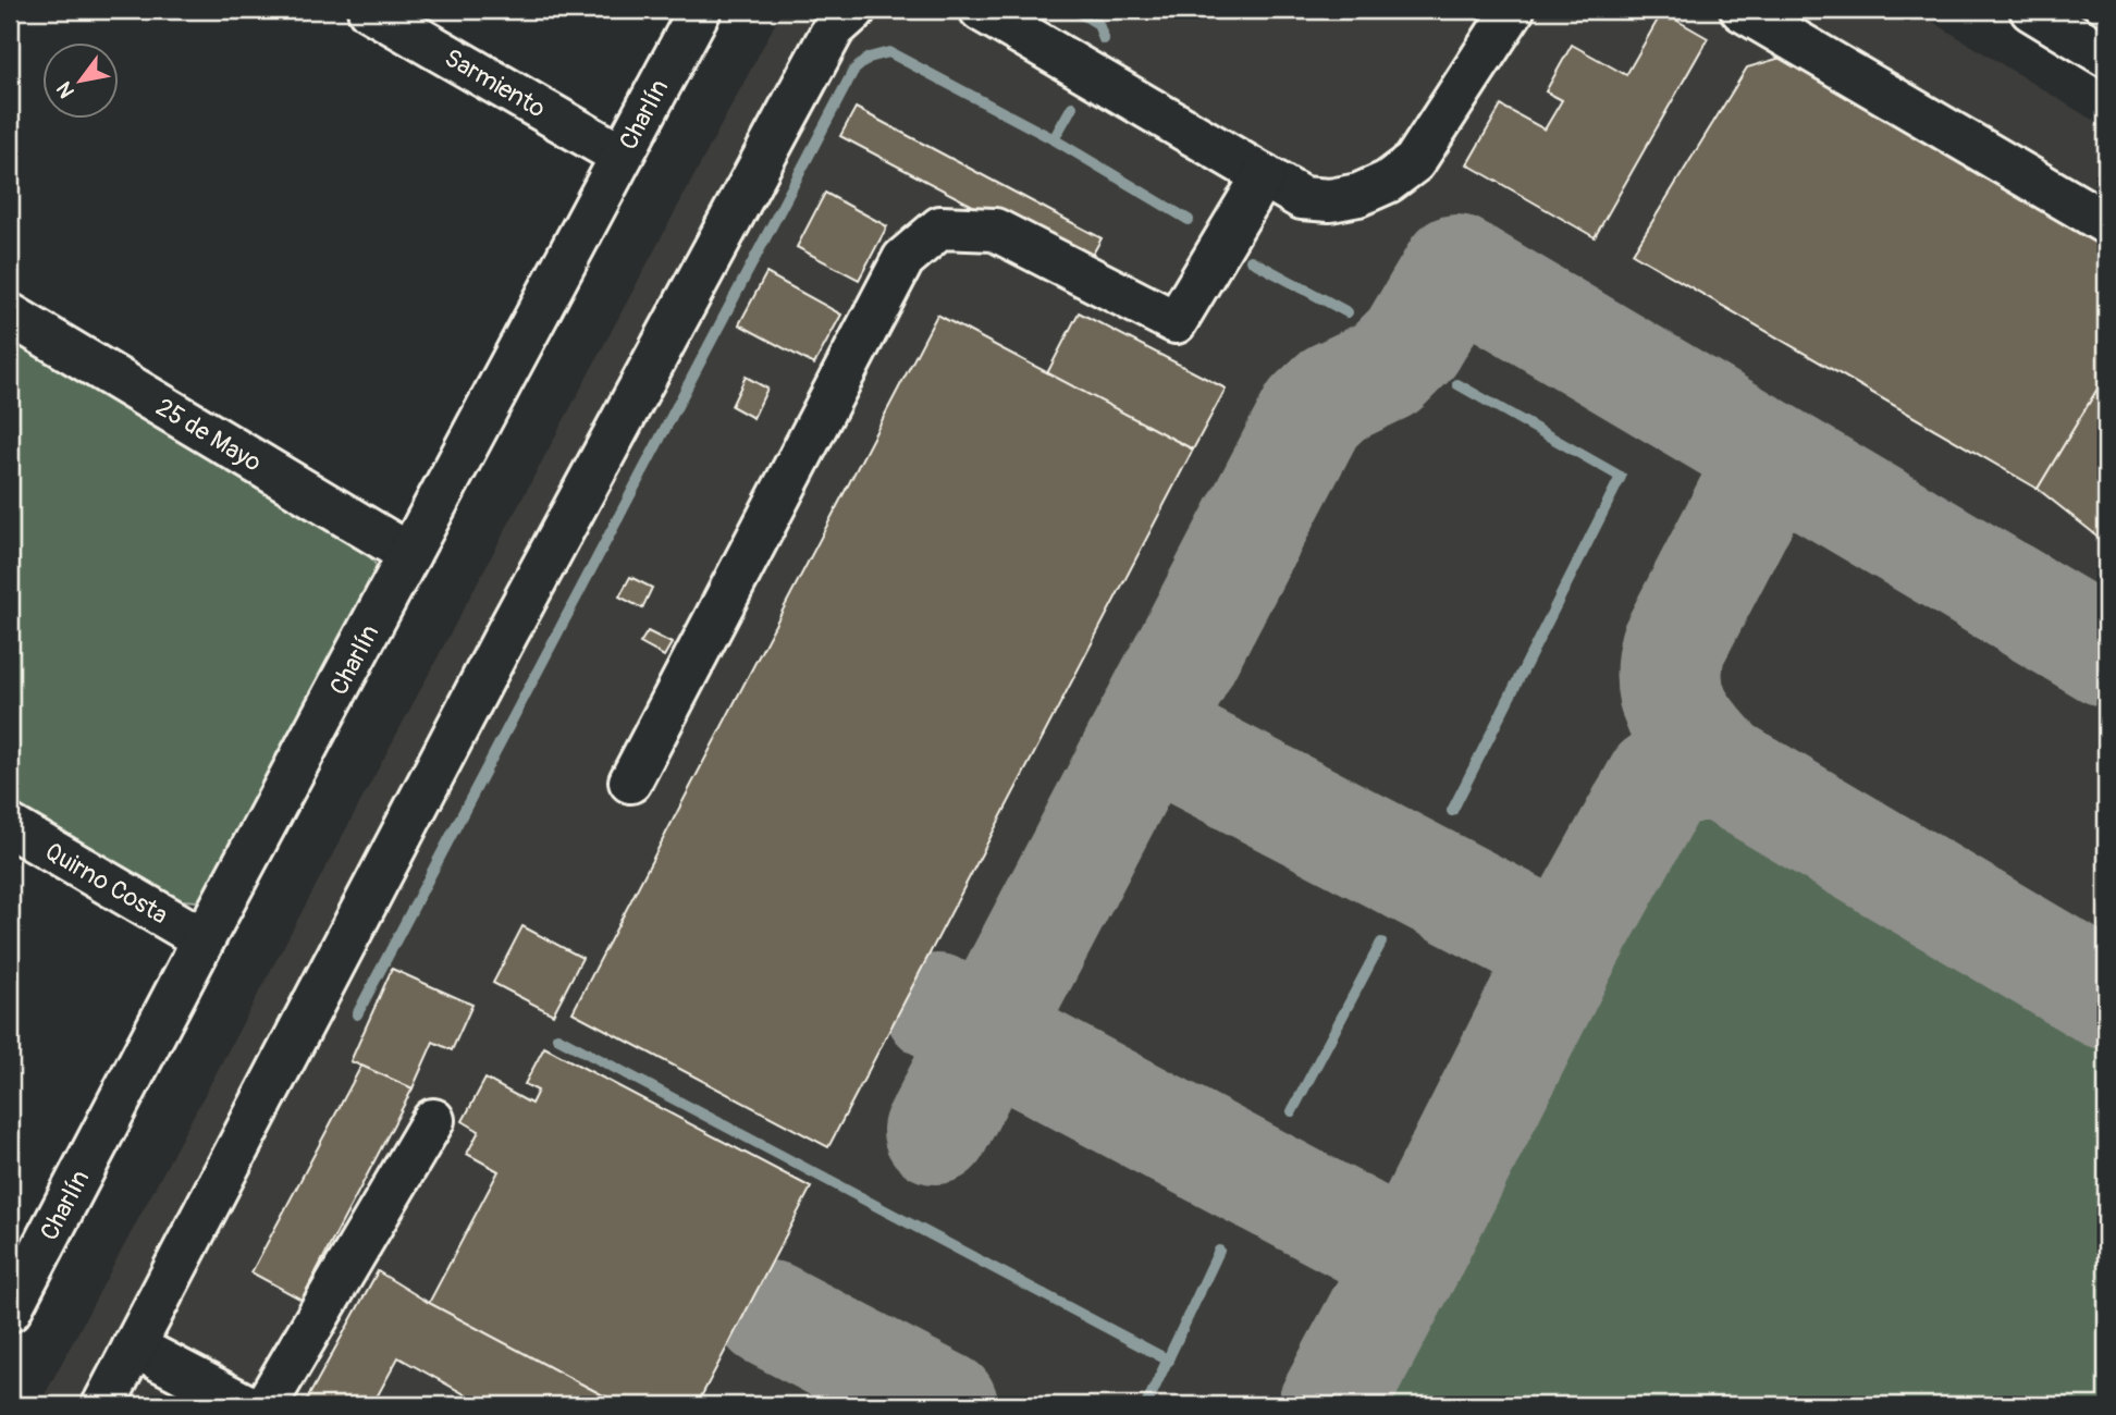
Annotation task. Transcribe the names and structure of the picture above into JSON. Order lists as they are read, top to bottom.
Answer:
{
  "streets": {
    "street": [
      "Sarmiento",
      "Charlín",
      "25 de Mayo",
      "Quirno Costa"
    ]
  },
  "crossings": [
    ["Sarmiento", "Charlín"],
    ["Charlín", "25 de Mayo"],
    ["Charlín", "Quirno Costa"]
  ],
  "north": "bottom left"
}
